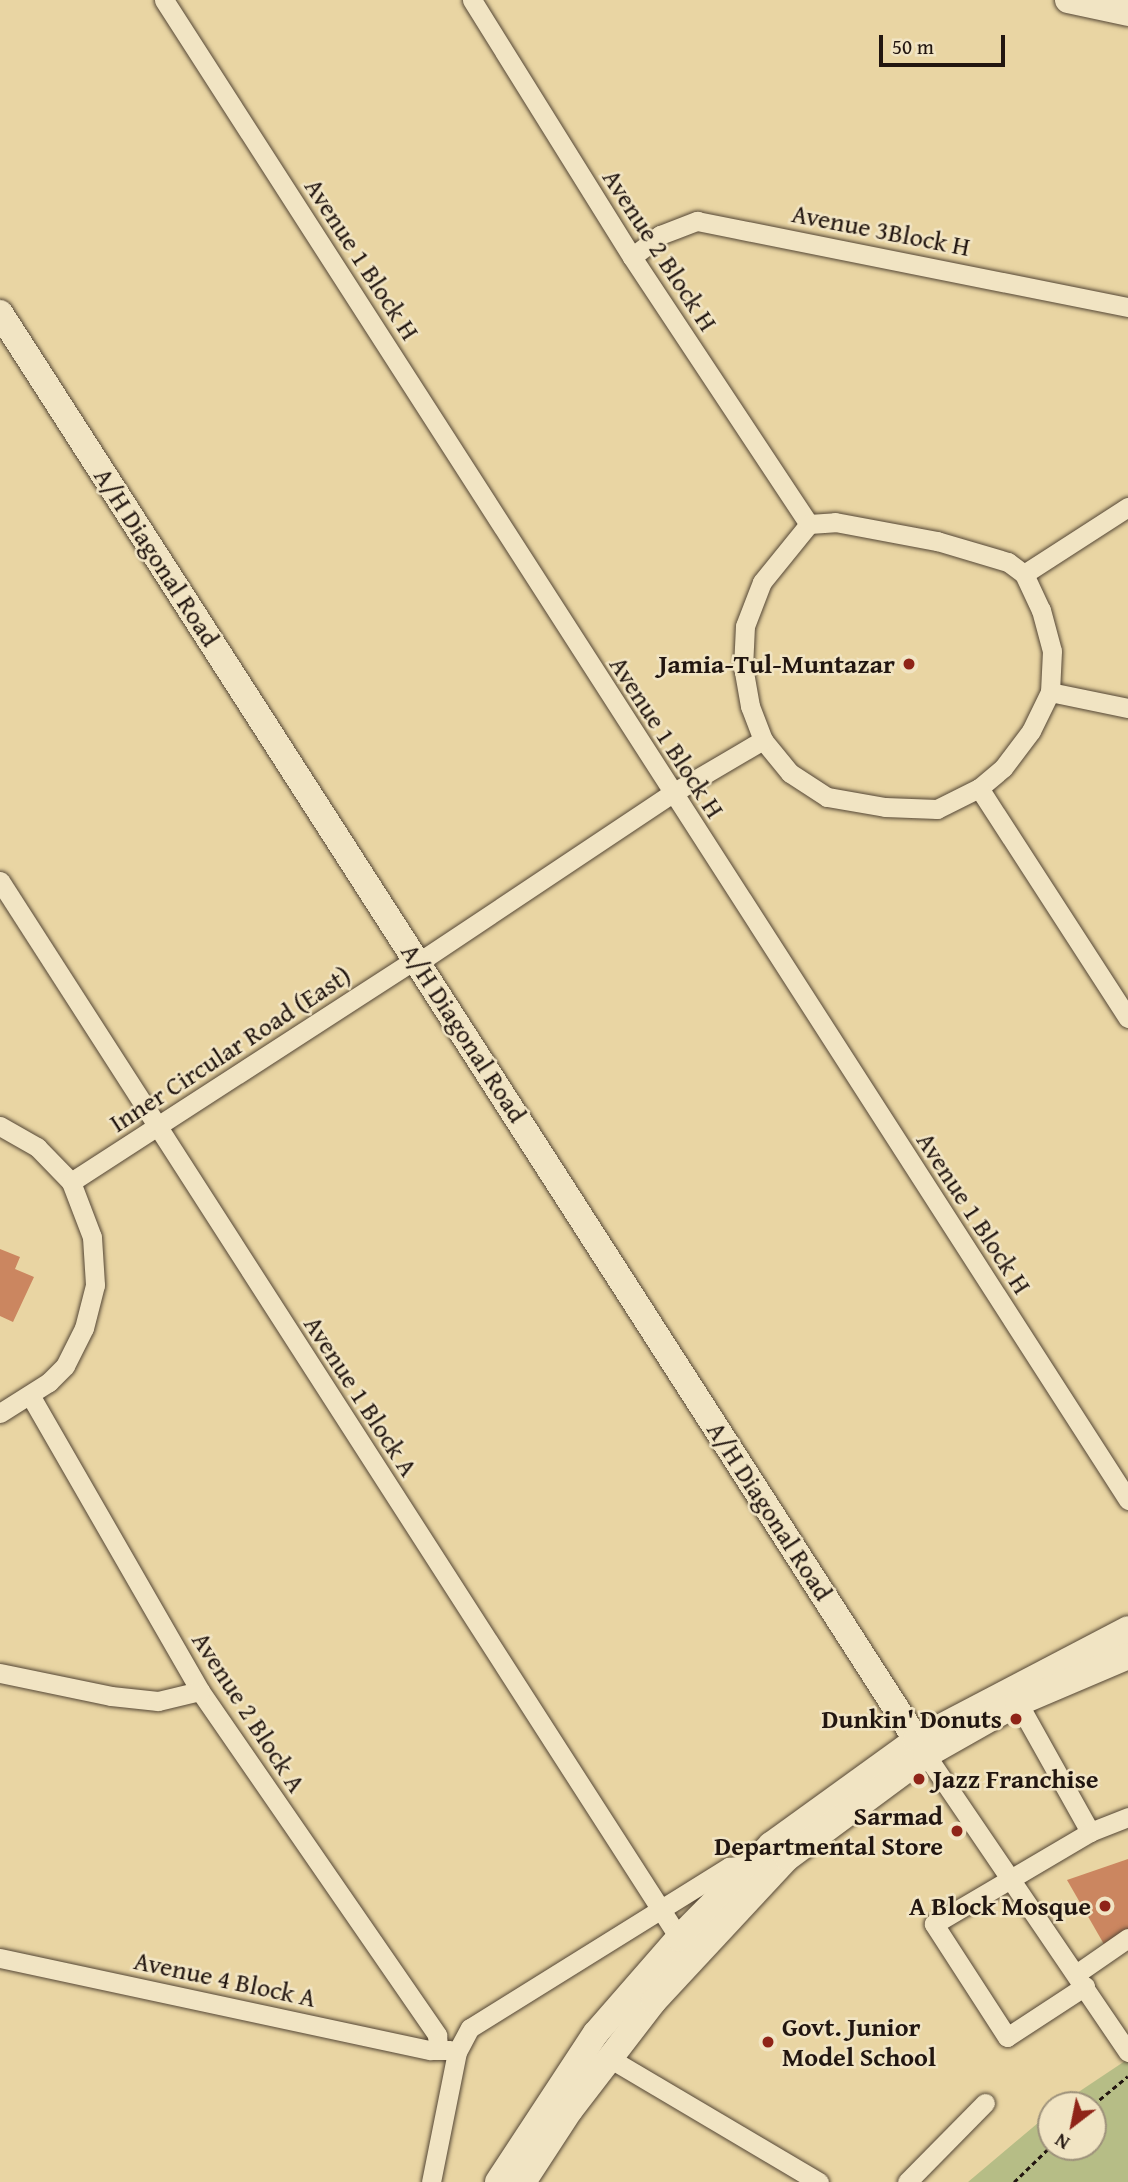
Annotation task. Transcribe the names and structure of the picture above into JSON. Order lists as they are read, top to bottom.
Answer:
{
  "streets": {
    "street": [
      "Avenue 3Block H",
      "Avenue 2 Block H",
      "Avenue 1 Block H",
      "A/H Diagonal Road",
      "Inner Circular Road (East)",
      "Avenue 1 Block A",
      "Avenue 2 Block A",
      "Avenue 4 Block A"
    ]
  },
  "crossings": [
    ["Avenue 3Block H", "Avenue 2 Block H"],
    ["Avenue 1 Block H", "Inner Circular Road (East)"],
    ["A/H Diagonal Road", "Inner Circular Road (East)"],
    ["Inner Circular Road (East)", "Avenue 1 Block A"],
    ["Avenue 2 Block A", "Avenue 4 Block A"]
  ],
  "places": [
    "Jamia-Tul-Muntazar",
    "Dunkin' Donuts",
    "Jazz Franchise",
    "Sarmad Departmental Store",
    "A Block Mosque",
    "Govt. Junior Model School"
  ],
  "scale_bar": "50 m",
  "north": "bottom left"
}
